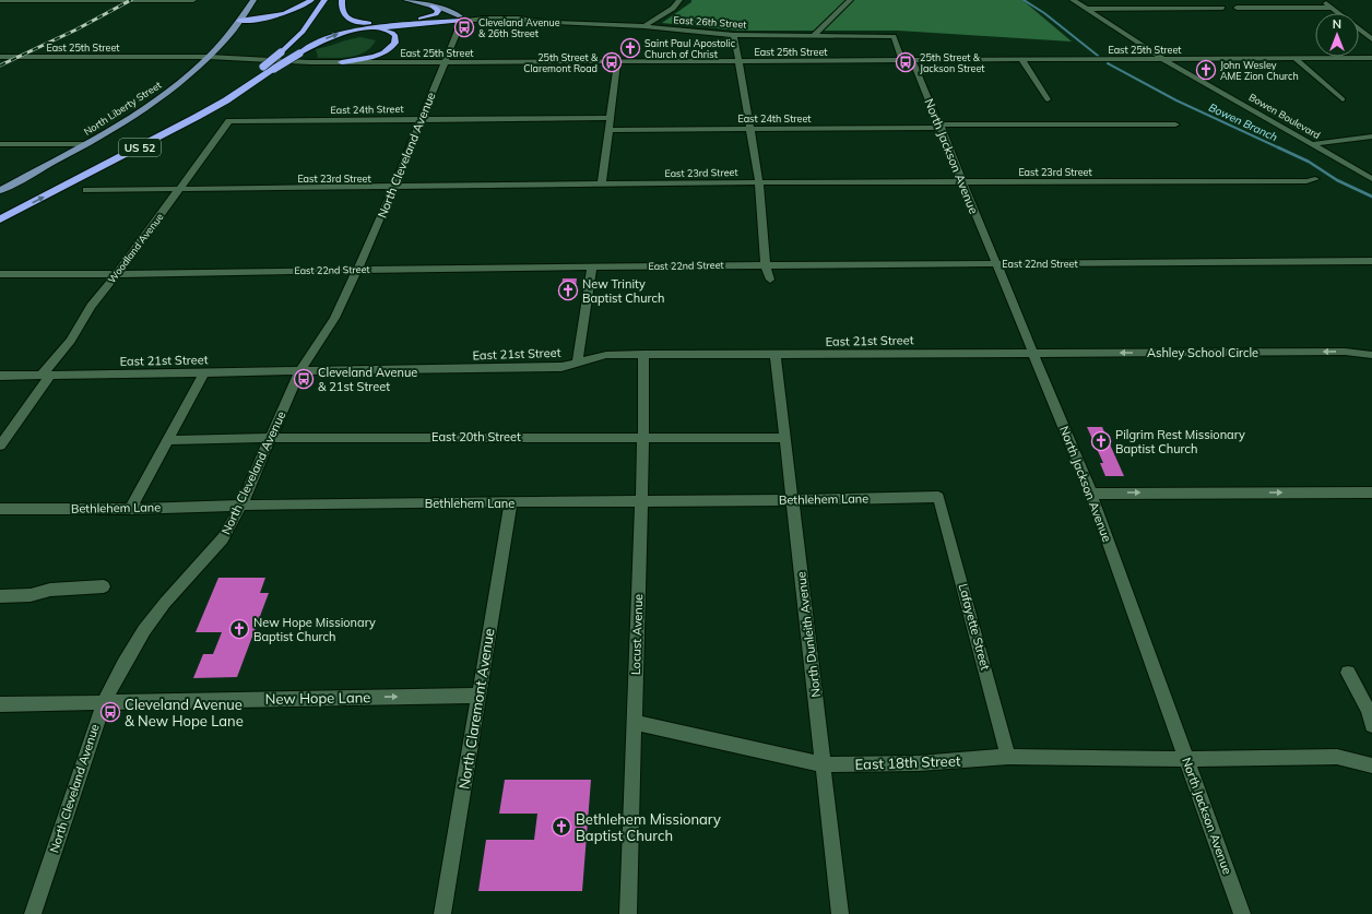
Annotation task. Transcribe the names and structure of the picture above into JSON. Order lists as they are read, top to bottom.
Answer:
{
  "streets": {
    "highway": ["US 52"],
    "main road": ["North Liberty Street"],
    "street": [
      "East 26th Street",
      "East 25th Street",
      "East 24th Street",
      "Bowen Boulevard",
      "North Cleveland Avenue",
      "North Jackson Avenue",
      "East 23rd Street",
      "Woodland Avenue",
      "East 22nd Street",
      "East 21st Street",
      "Ashley School Circle",
      "East 20th Street",
      "Bethlehem Lane",
      "Lafayette Street",
      "Locust Avenue",
      "North Dunleith Avenue",
      "New Hope Lane",
      "North Claremont Avenue",
      "East 18th Street"
    ]
  },
  "crossings": [
    ["East 26th Street", "East 25th Street"],
    ["East 26th Street", "North Cleveland Avenue"],
    ["East 25th Street", "North Liberty Street"],
    ["East 25th Street", "Bowen Boulevard"],
    ["East 25th Street", "North Cleveland Avenue"],
    ["East 25th Street", "North Jackson Avenue"],
    ["East 24th Street", "North Cleveland Avenue"],
    ["East 24th Street", "North Jackson Avenue"],
    ["East 24th Street", "Woodland Avenue"],
    ["North Cleveland Avenue", "East 23rd Street"],
    ["North Cleveland Avenue", "East 22nd Street"],
    ["North Cleveland Avenue", "East 21st Street"],
    ["North Cleveland Avenue", "East 20th Street"],
    ["North Cleveland Avenue", "Bethlehem Lane"],
    ["North Cleveland Avenue", "New Hope Lane"],
    ["North Jackson Avenue", "East 23rd Street"],
    ["North Jackson Avenue", "East 22nd Street"],
    ["North Jackson Avenue", "East 21st Street"],
    ["North Jackson Avenue", "Ashley School Circle"],
    ["North Jackson Avenue", "East 18th Street"],
    ["East 23rd Street", "Woodland Avenue"],
    ["Woodland Avenue", "East 22nd Street"],
    ["Woodland Avenue", "East 21st Street"],
    ["East 21st Street", "Ashley School Circle"],
    ["East 21st Street", "Locust Avenue"],
    ["East 21st Street", "North Dunleith Avenue"],
    ["East 20th Street", "Locust Avenue"],
    ["East 20th Street", "North Dunleith Avenue"],
    ["Bethlehem Lane", "Lafayette Street"],
    ["Bethlehem Lane", "Locust Avenue"],
    ["Bethlehem Lane", "North Dunleith Avenue"],
    ["Bethlehem Lane", "North Claremont Avenue"],
    ["Lafayette Street", "East 18th Street"],
    ["Locust Avenue", "East 18th Street"],
    ["North Dunleith Avenue", "East 18th Street"],
    ["New Hope Lane", "North Claremont Avenue"]
  ],
  "one_way": ["Ashley School Circle", "New Hope Lane"],
  "water": ["Bowen Branch"],
  "places": {
    "bus stop": [
      "Cleveland Avenue & 26th Street",
      "25th Street & Claremont Road",
      "25th Street & Jackson Street",
      "Cleveland Avenue & 21st Street",
      "Cleveland Avenue & New Hope Lane"
    ],
    "church": [
      "Saint Paul Apostolic Church of Christ",
      "John Wesley AME Zion Church",
      "New Trinity Baptist Church",
      "Pilgrim Rest Missionary Baptist Church",
      "New Hope Missionary Baptist Church",
      "Bethlehem Missionary Baptist Church"
    ]
  },
  "north": "top"
}
